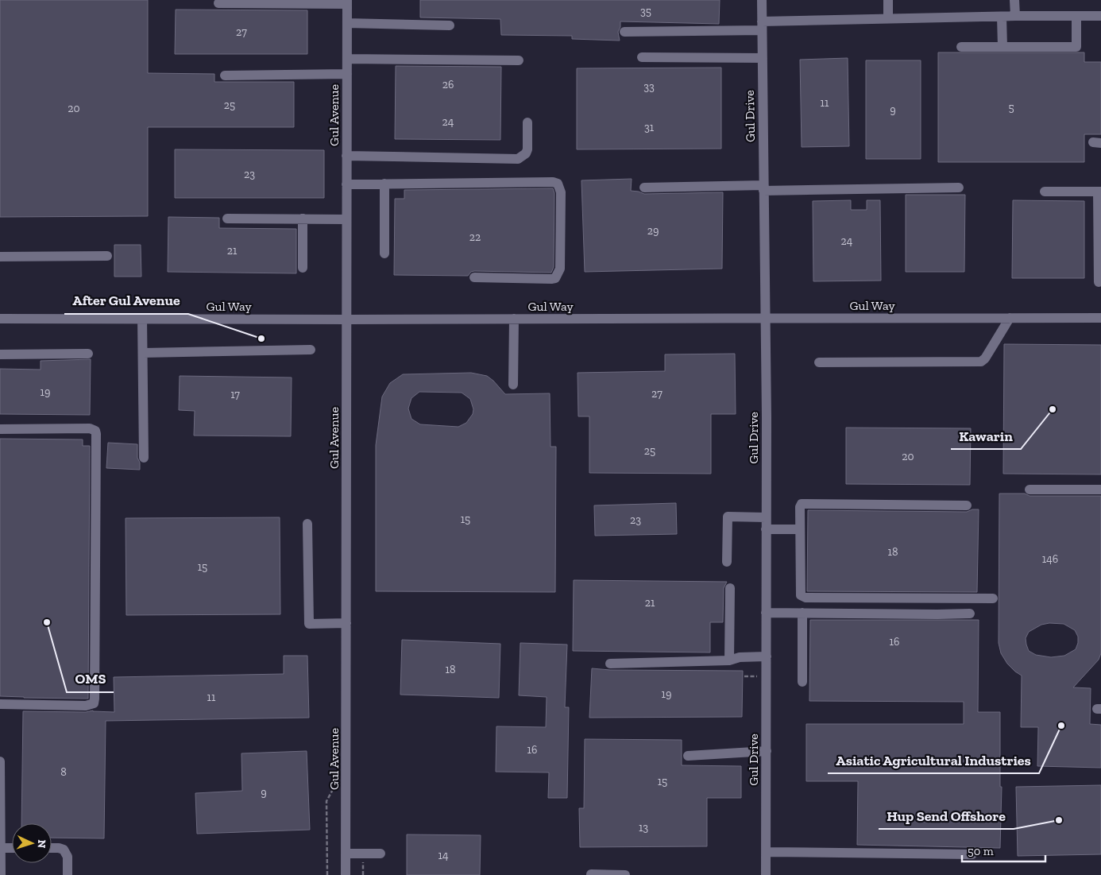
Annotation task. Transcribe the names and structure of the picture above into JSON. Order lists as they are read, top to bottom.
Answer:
{
  "streets": {
    "street": ["Gul Avenue", "Gul Drive", "Gul Way"]
  },
  "crossings": [
    ["Gul Avenue", "Gul Way"],
    ["Gul Drive", "Gul Way"]
  ],
  "places": [
    "After Gul Avenue",
    "Kawarin",
    "OMS",
    "Asiatic Agricultural Industries",
    "Hup Send Offshore"
  ],
  "house_numbers": [
    "35",
    "27",
    "26",
    "33",
    "11",
    "25",
    "5",
    "20",
    "9",
    "24",
    "31",
    "23",
    "29",
    "22",
    "24",
    "21",
    "19",
    "27",
    "17",
    "25",
    "20",
    "15",
    "23",
    "18",
    "146",
    "15",
    "21",
    "16",
    "18",
    "19",
    "11",
    "16",
    "8",
    "15",
    "9",
    "13",
    "14"
  ],
  "scale_bar": "50 m",
  "north": "right"
}
